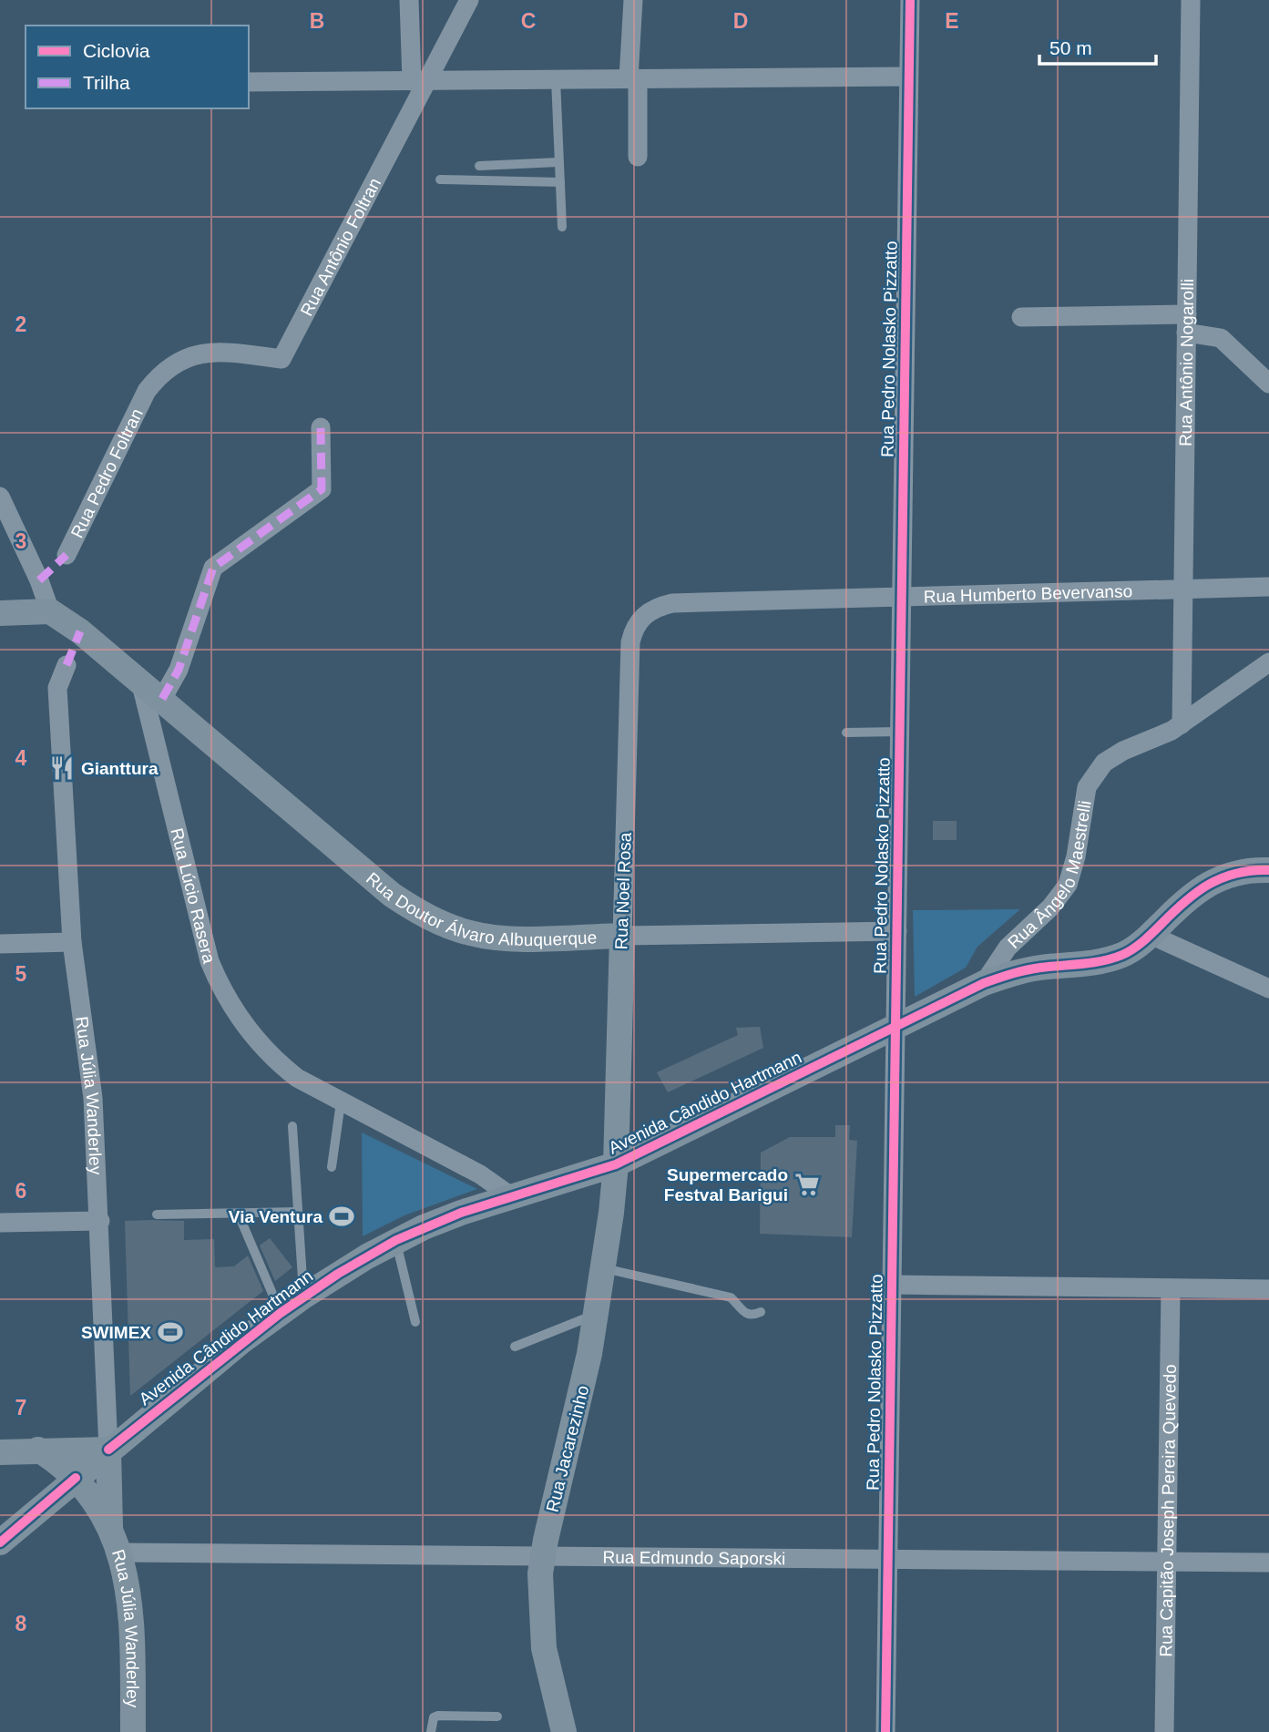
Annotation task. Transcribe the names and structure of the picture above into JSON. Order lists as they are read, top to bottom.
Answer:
{
  "streets": {
    "main road": [
      "Rua Noel Rosa",
      "Rua Doutor Álvaro Albuquerque",
      "Rua Júlia Wanderley",
      "Avenida Cândido Hartmann",
      "Rua Jacarezinho"
    ],
    "street": [
      "Rua Antônio Foltran",
      "Rua Pedro Nolasko Pizzatto",
      "Rua Antônio Nogarolli",
      "Rua Pedro Foltran",
      "Rua Humberto Bevervanso",
      "Rua Ângelo Maestrelli",
      "Rua Lúcio Rasera",
      "Rua Capitão Joseph Pereira Quevedo",
      "Rua Edmundo Saporski"
    ]
  },
  "crossings": [
    ["Rua Antônio Foltran", "Rua Pedro Foltran"],
    ["Rua Pedro Nolasko Pizzatto", "Rua Humberto Bevervanso"],
    ["Rua Pedro Nolasko Pizzatto", "Rua Doutor Álvaro Albuquerque"],
    ["Rua Pedro Nolasko Pizzatto", "Avenida Cândido Hartmann"],
    ["Rua Pedro Nolasko Pizzatto", "Rua Edmundo Saporski"],
    ["Rua Antônio Nogarolli", "Rua Humberto Bevervanso"],
    ["Rua Antônio Nogarolli", "Rua Ângelo Maestrelli"],
    ["Rua Humberto Bevervanso", "Rua Noel Rosa"],
    ["Rua Ângelo Maestrelli", "Avenida Cândido Hartmann"],
    ["Rua Noel Rosa", "Rua Doutor Álvaro Albuquerque"],
    ["Rua Noel Rosa", "Avenida Cândido Hartmann"],
    ["Rua Noel Rosa", "Rua Jacarezinho"],
    ["Rua Lúcio Rasera", "Rua Doutor Álvaro Albuquerque"],
    ["Rua Lúcio Rasera", "Avenida Cândido Hartmann"],
    ["Rua Júlia Wanderley", "Avenida Cândido Hartmann"],
    ["Rua Júlia Wanderley", "Rua Edmundo Saporski"],
    ["Avenida Cândido Hartmann", "Rua Jacarezinho"],
    ["Rua Jacarezinho", "Rua Edmundo Saporski"],
    ["Rua Capitão Joseph Pereira Quevedo", "Rua Edmundo Saporski"]
  ],
  "places": {
    "restaurant": ["Gianttura"],
    "supermarket": ["Supermercado Festval Barigui"],
    "sports": ["Via Ventura", "SWIMEX"]
  },
  "legend": ["Ciclovia", "Trilha"],
  "scale_bar": "50 m",
  "grid": {
    "columns": [
      "B",
      "C",
      "D",
      "E"
    ],
    "rows": [
      "2",
      "3",
      "4",
      "5",
      "6",
      "7",
      "8"
    ]
  }
}
